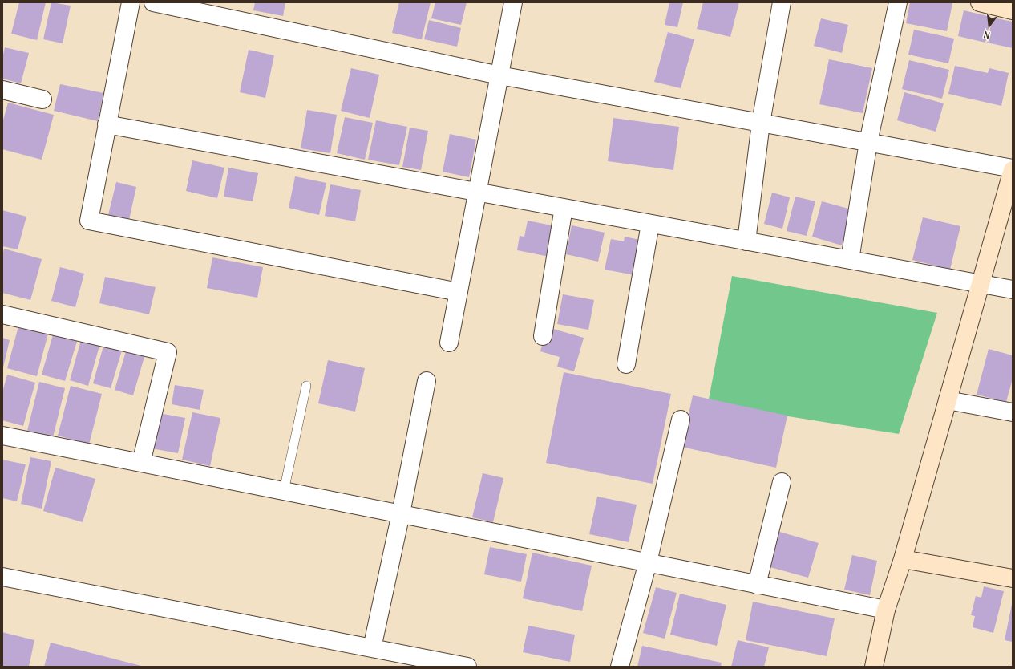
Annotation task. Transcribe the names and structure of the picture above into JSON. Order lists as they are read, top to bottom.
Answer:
{
  "north": "bottom"
}
